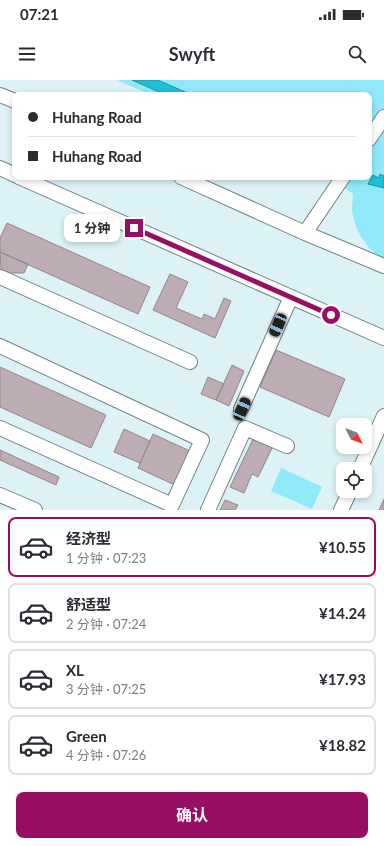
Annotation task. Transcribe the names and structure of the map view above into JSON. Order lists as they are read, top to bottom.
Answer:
{
  "north": "bottom right",
  "page": {
    "status": "07:21",
    "header": "Swyft",
    "banner": ["Huhang Road", "Huhang Road"],
    "bubble": "1 分钟",
    "list": [
      {
        "name": "经济型",
        "note": "1 分钟 · 07:23",
        "value": "¥10.55"
      },
      {
        "name": "舒适型",
        "note": "2 分钟 · 07:24",
        "value": "¥14.24"
      },
      {
        "name": "XL",
        "note": "3 分钟 · 07:25",
        "value": "¥17.93"
      },
      {
        "name": "Green",
        "note": "4 分钟 · 07:26",
        "value": "¥18.82"
      }
    ],
    "buttons": "确认"
  }
}
